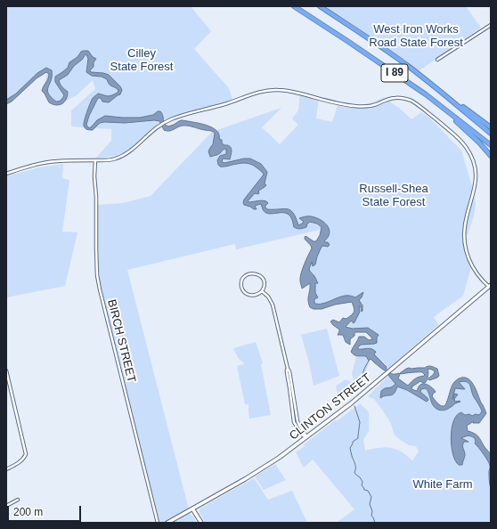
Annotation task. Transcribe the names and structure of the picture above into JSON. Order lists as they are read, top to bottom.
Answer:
{
  "streets": {
    "highway": ["I 89"],
    "main road": ["CLINTON STREET"],
    "street": ["BIRCH STREET"]
  },
  "parks": [
    "West Iron Works Road State Forest",
    "Cilley State Forest",
    "Russell-Shea State Forest",
    "White Farm"
  ],
  "scale_bar": "200 m"
}
